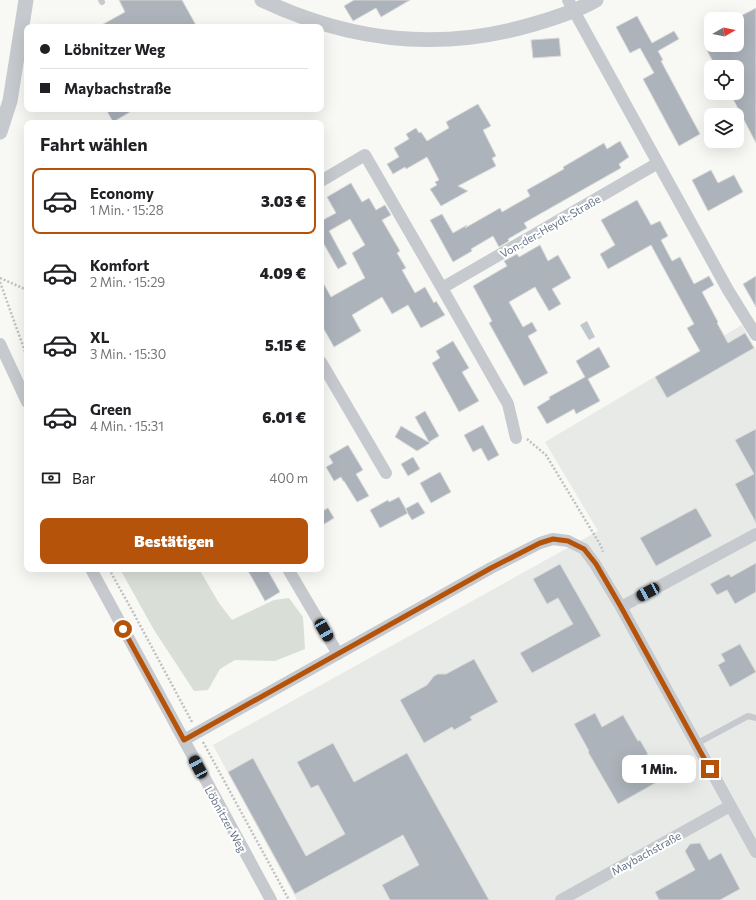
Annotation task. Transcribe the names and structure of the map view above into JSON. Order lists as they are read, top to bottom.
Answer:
{
  "streets": {
    "street": ["Von-der-Heydt-Straße", "Löbnitzer Weg", "Maybachstraße"]
  },
  "north": "right",
  "page": {
    "banner": ["Löbnitzer Weg", "Maybachstraße"],
    "heading": "Fahrt wählen",
    "list": [
      {
        "name": "Economy",
        "note": "1 Min. · 15:28",
        "value": "3.03 €"
      },
      {
        "name": "Komfort",
        "note": "2 Min. · 15:29",
        "value": "4.09 €"
      },
      {
        "name": "XL",
        "note": "3 Min. · 15:30",
        "value": "5.15 €"
      },
      {
        "name": "Green",
        "note": "4 Min. · 15:31",
        "value": "6.01 €"
      }
    ],
    "pay": ["Bar", "400 m"],
    "buttons": "Bestätigen",
    "bubble": "1 Min."
  }
}
